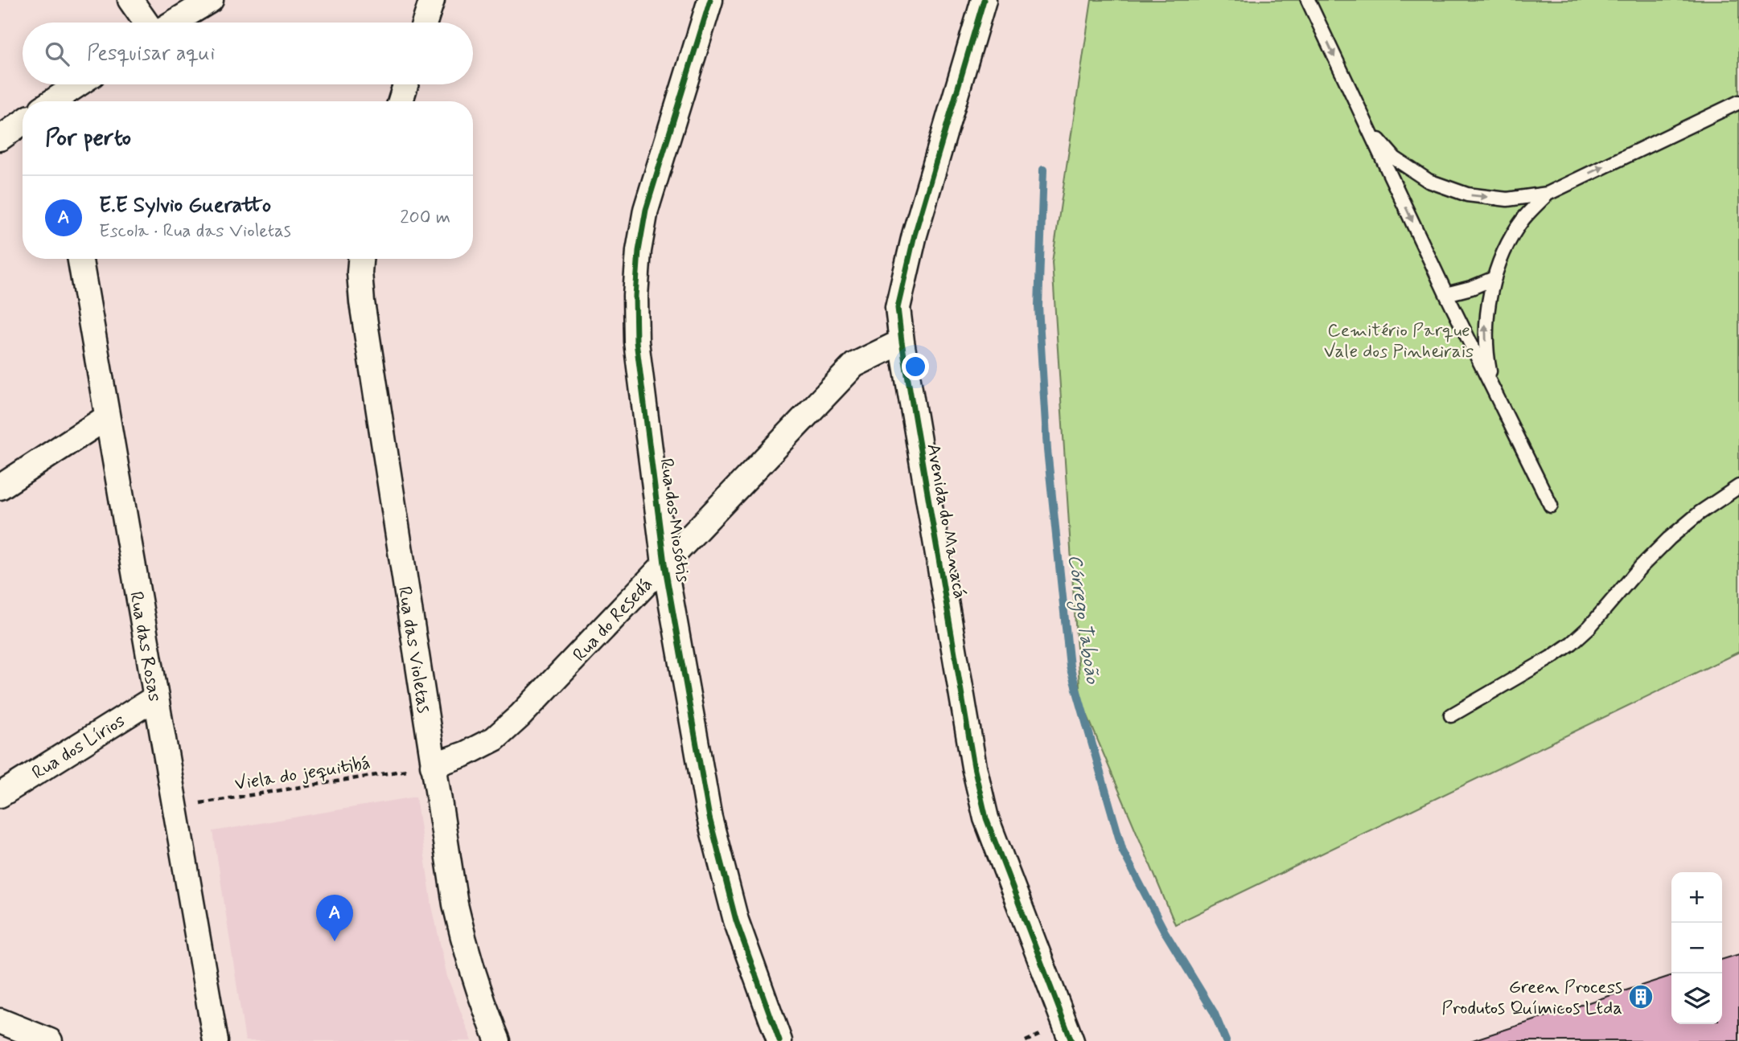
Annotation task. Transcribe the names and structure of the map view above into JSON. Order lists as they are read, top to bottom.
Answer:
{
  "streets": {
    "street": [
      "Rua dos Miosótis",
      "Avenida do Manacá",
      "Rua do Resedá",
      "Rua das Rosas",
      "Rua das Violetas",
      "Rua dos Lírios"
    ],
    "path": ["Viela do jequitibá"]
  },
  "crossings": [
    ["Rua dos Miosótis", "Rua do Resedá"],
    ["Avenida do Manacá", "Rua do Resedá"],
    ["Rua do Resedá", "Rua das Violetas"],
    ["Rua do Resedá", "Viela do jequitibá"],
    ["Rua das Rosas", "Rua dos Lírios"],
    ["Rua das Rosas", "Viela do jequitibá"],
    ["Rua das Violetas", "Viela do jequitibá"]
  ],
  "water": ["Córrego Taboão"],
  "parks": ["Cemitério Parque Vale dos Pinheirais"],
  "places": {
    "building": ["Green Process Produtos Químicos Ltda"]
  },
  "page": {
    "search": "Pesquisar aqui",
    "heading": "Por perto",
    "list": [
      {
        "mark": "A",
        "name": "E.E Sylvio Gueratto",
        "note": "Escola · Rua das Violetas",
        "value": "200 m"
      }
    ],
    "map_buttons": ["+", "−"],
    "pins": "A"
  }
}
